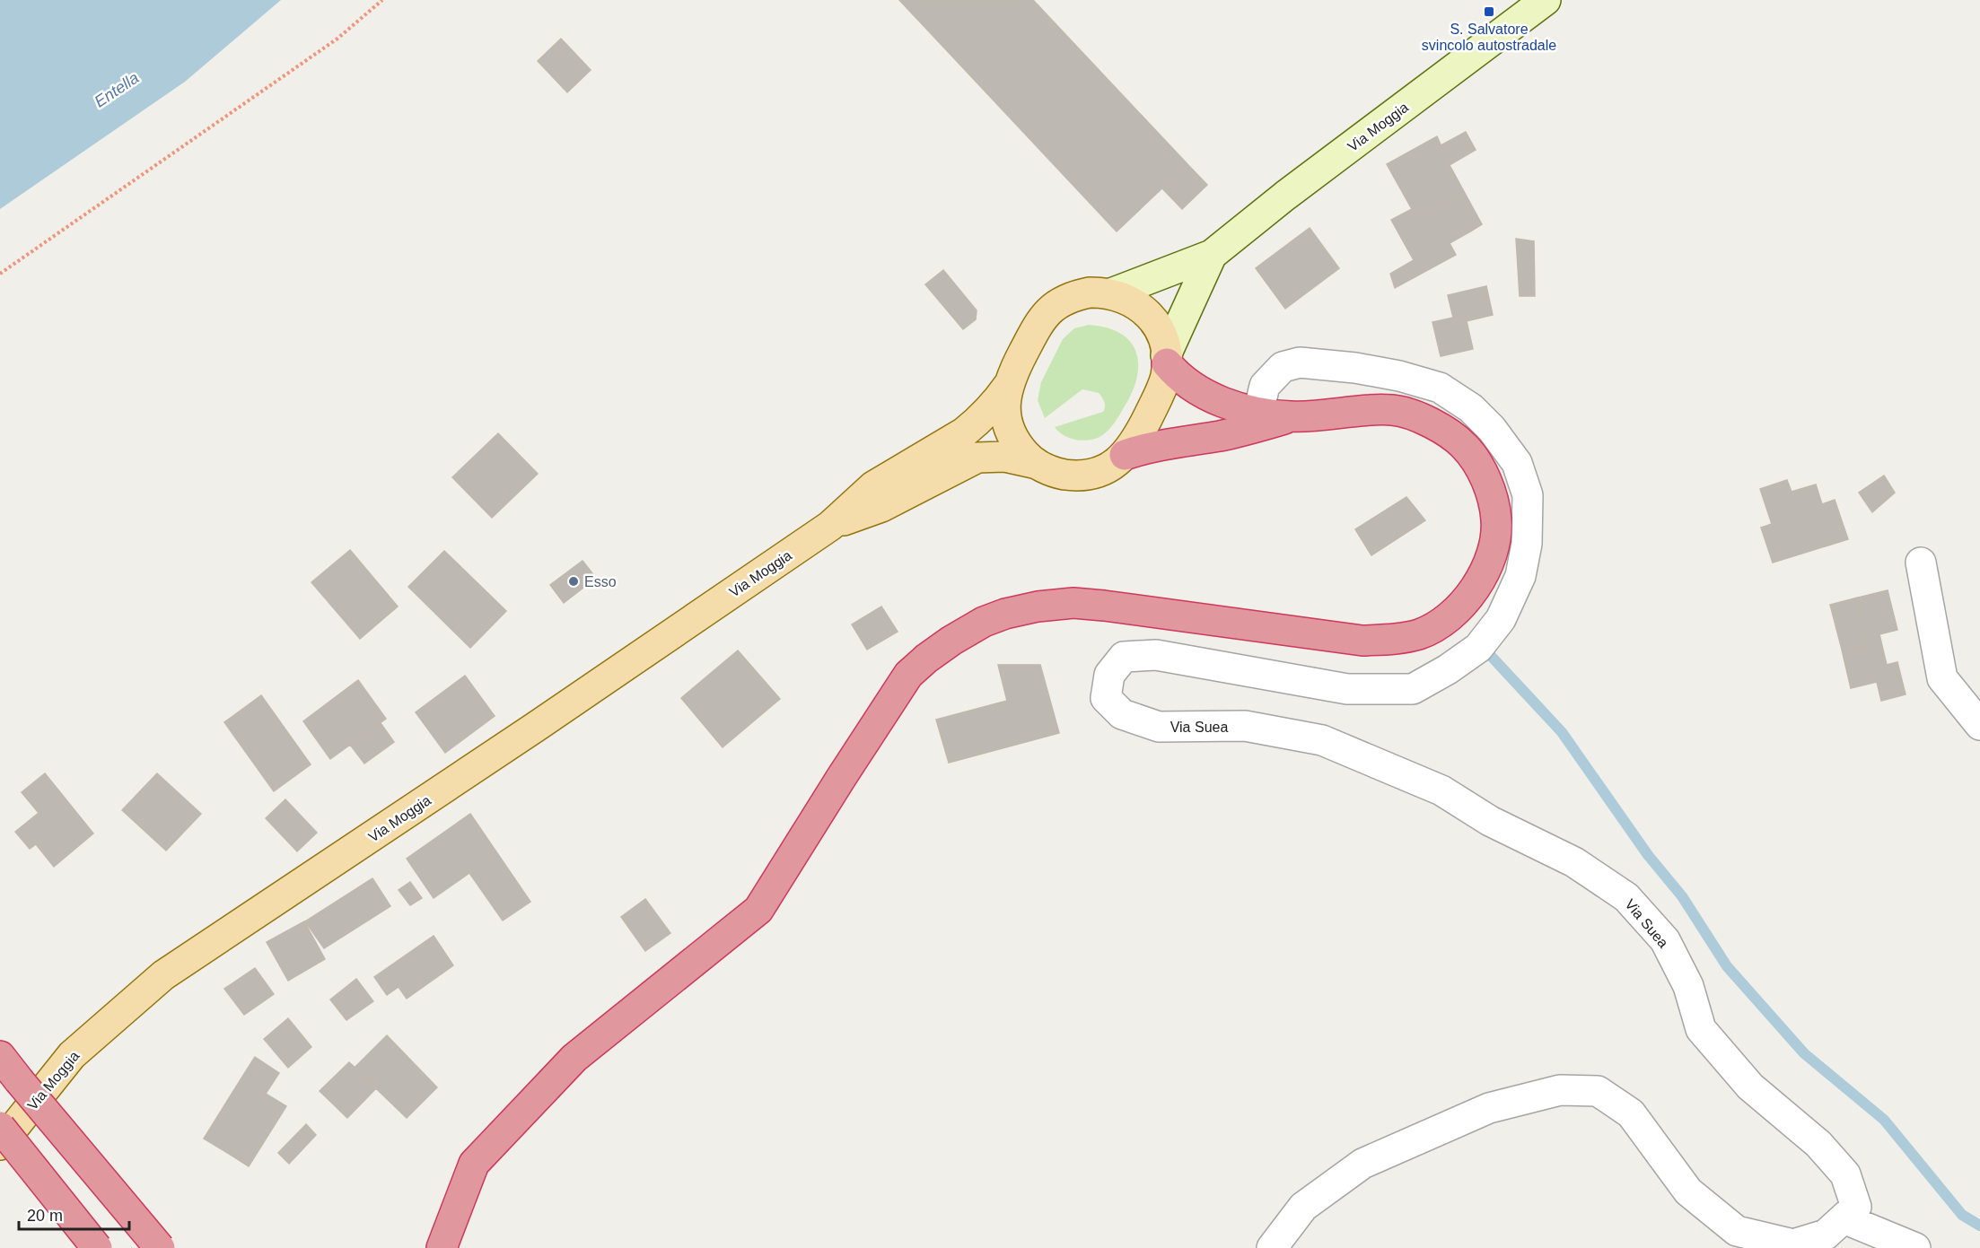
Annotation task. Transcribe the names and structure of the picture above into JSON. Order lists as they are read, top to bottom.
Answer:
{
  "streets": {
    "main road": ["Via Moggia"],
    "street": ["Via Suea"]
  },
  "water": ["Entella"],
  "places": {
    "transit": ["S. Salvatore svincolo autostradale"],
    "other": ["Esso"]
  },
  "scale_bar": "20 m"
}
